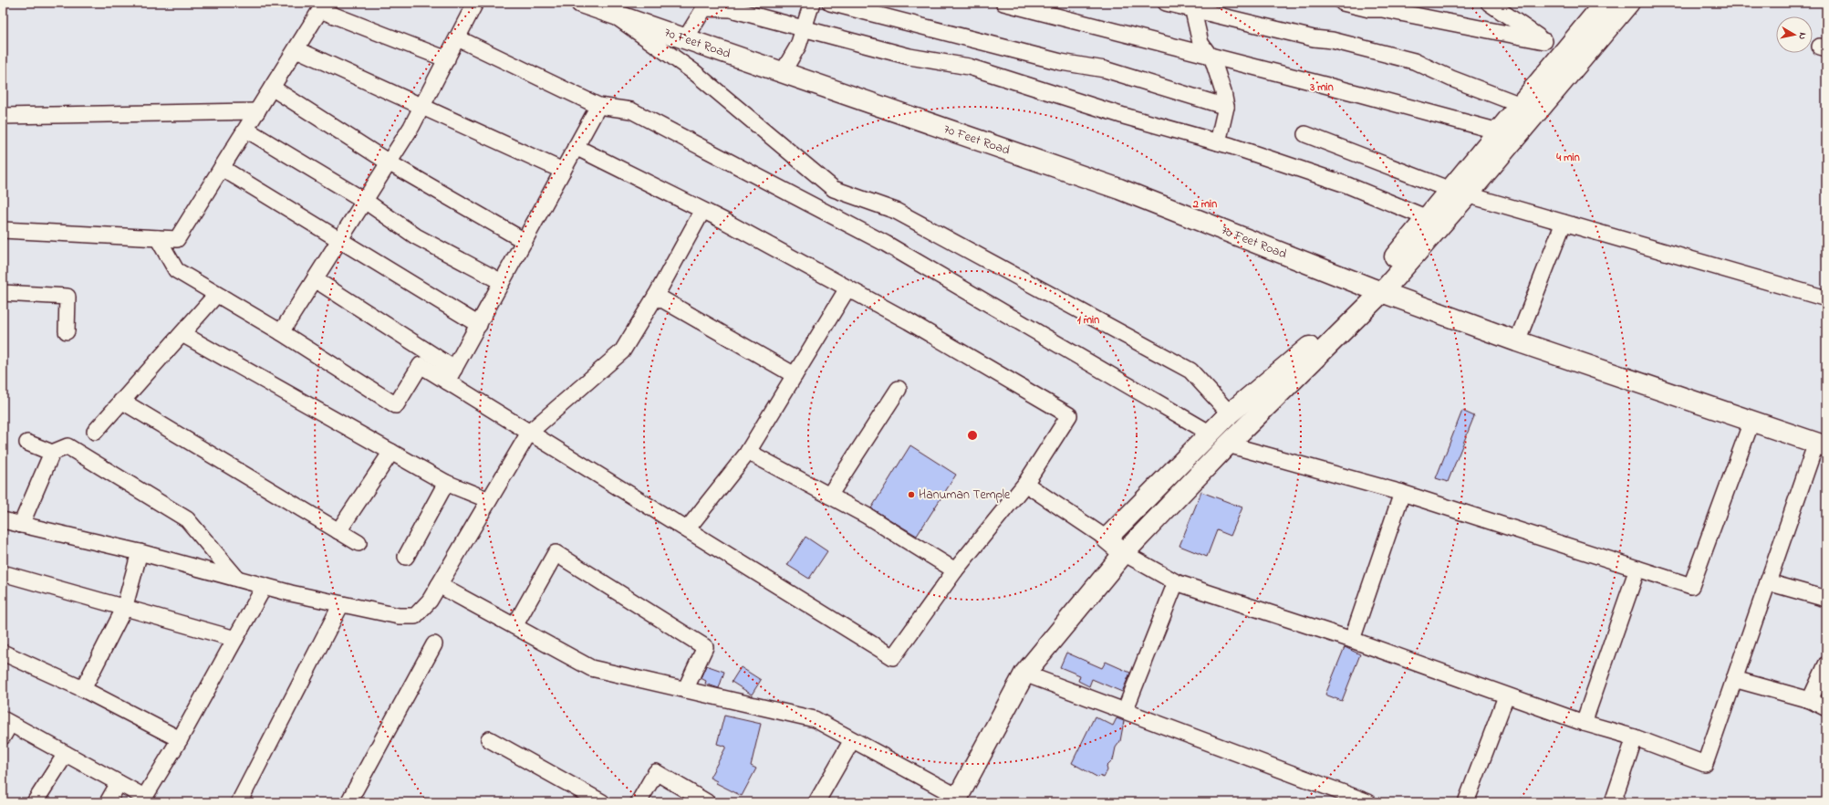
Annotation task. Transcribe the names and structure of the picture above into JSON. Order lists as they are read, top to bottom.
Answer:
{
  "streets": {
    "main road": ["70 Feet Road"]
  },
  "places": ["Hanuman Temple"],
  "north": "right",
  "rings": [
    "3 min",
    "4 min",
    "2 min",
    "1 min"
  ]
}
